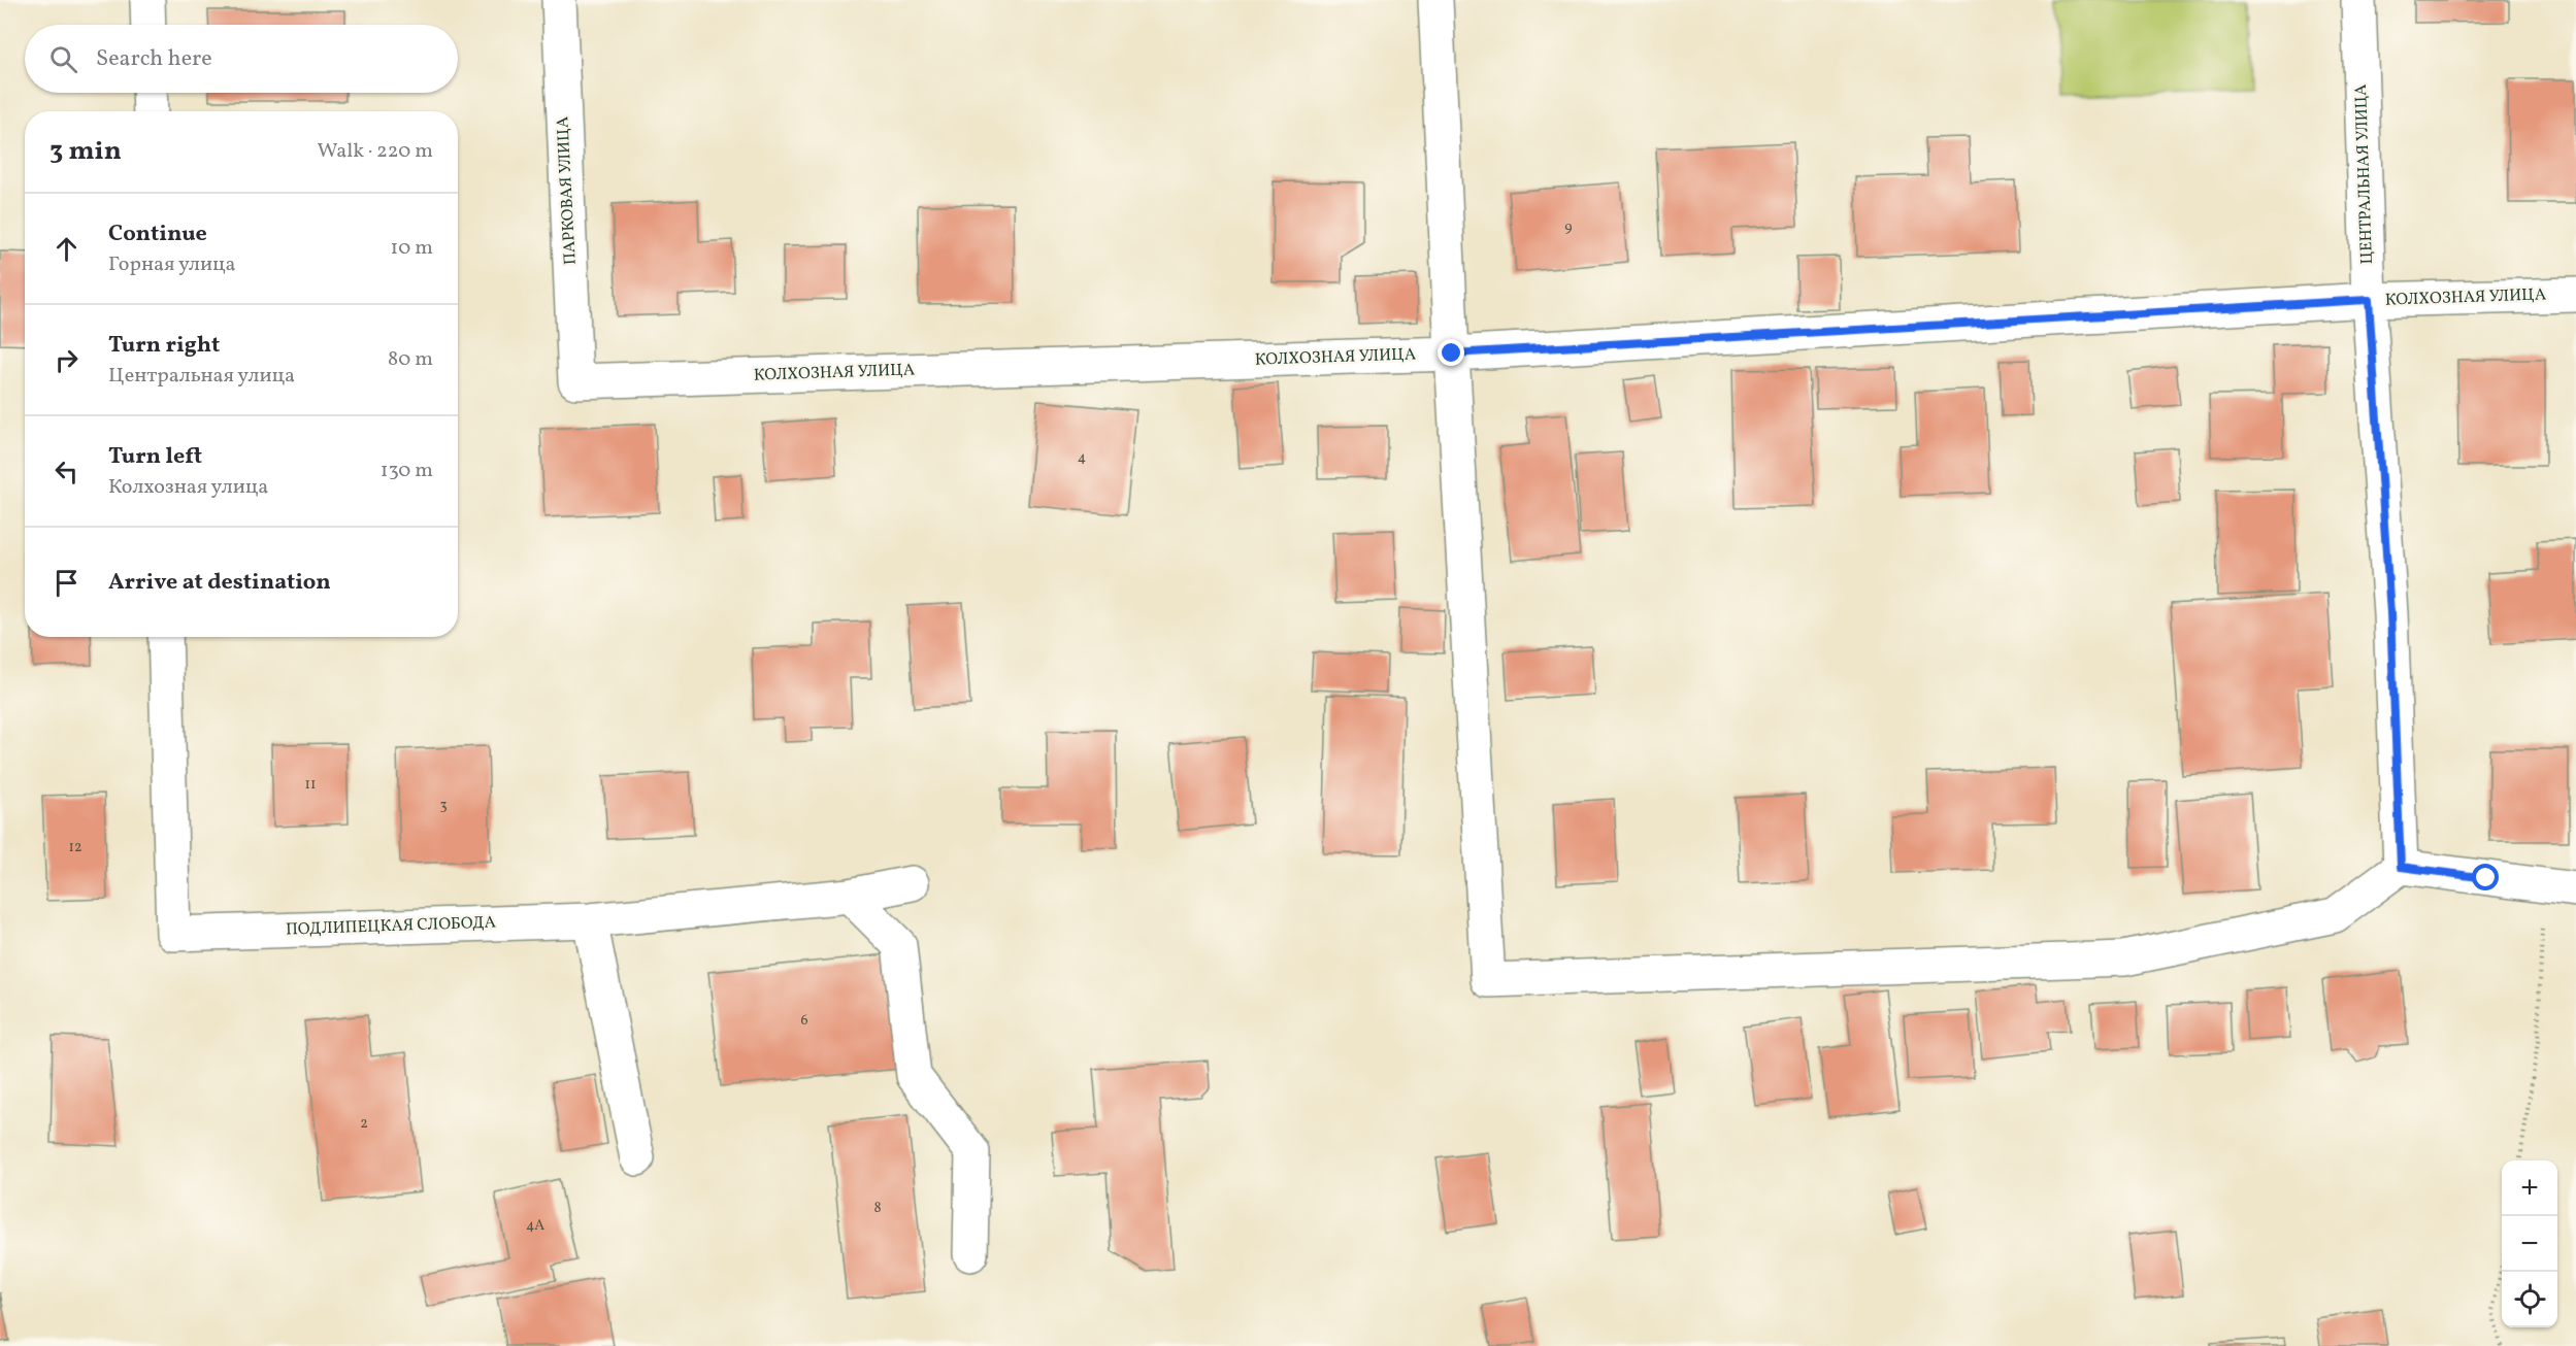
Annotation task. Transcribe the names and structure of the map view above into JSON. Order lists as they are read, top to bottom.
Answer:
{
  "streets": {
    "street": [
      "ЦЕНТРАЛЬНАЯ УЛИЦА",
      "ПАРКОВАЯ УЛИЦА",
      "КОЛХОЗНАЯ УЛИЦА",
      "ПОДЛИПЕЦКАЯ СЛОБОДА"
    ]
  },
  "crossings": [
    ["ЦЕНТРАЛЬНАЯ УЛИЦА", "КОЛХОЗНАЯ УЛИЦА"],
    ["ПАРКОВАЯ УЛИЦА", "КОЛХОЗНАЯ УЛИЦА"]
  ],
  "house_numbers": [
    "9",
    "4",
    "11",
    "3",
    "12",
    "6",
    "2",
    "8",
    "4А"
  ],
  "page": {
    "search": "Search here",
    "heading": ["3 min", "Walk · 220 m"],
    "list": [
      ["Continue", "Горная улица", "10 m"],
      ["Turn right", "Центральная улица", "80 m"],
      ["Turn left", "Колхозная улица", "130 m"],
      "Arrive at destination"
    ],
    "map_buttons": ["+", "−"]
  }
}
